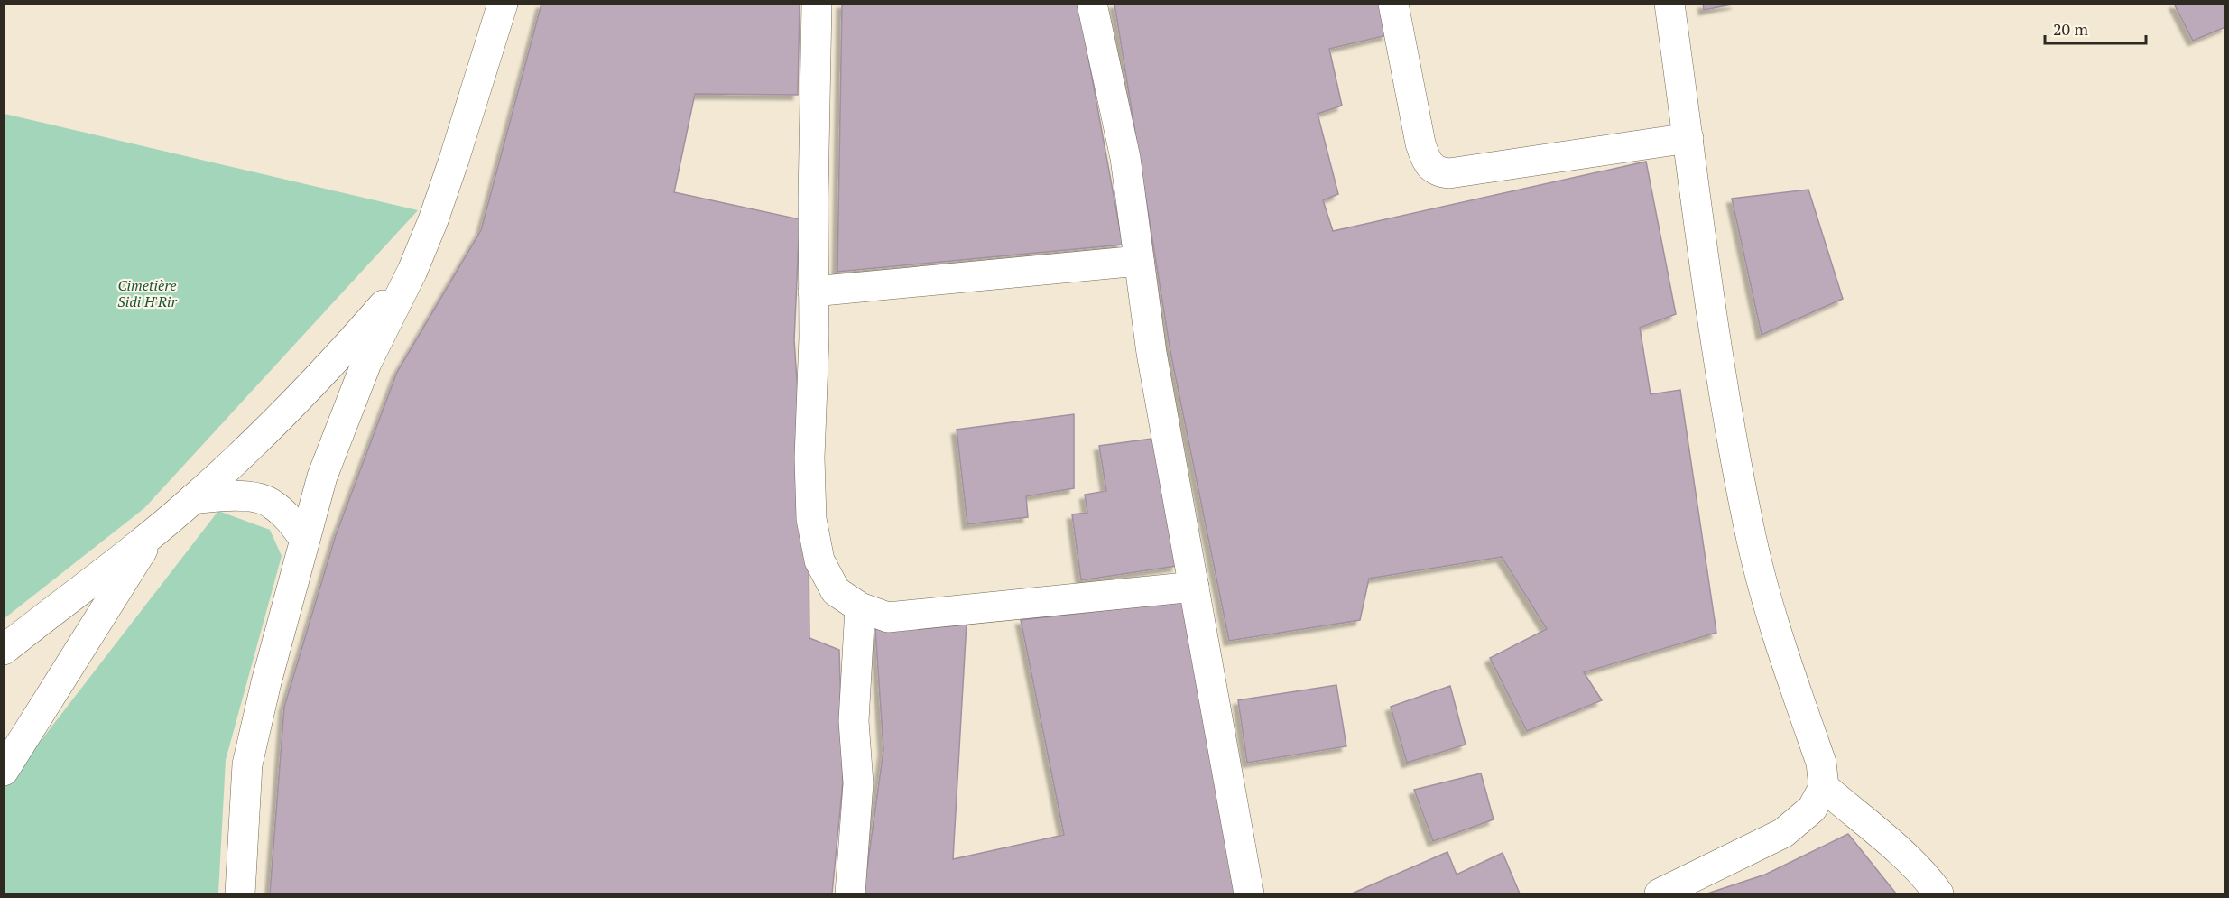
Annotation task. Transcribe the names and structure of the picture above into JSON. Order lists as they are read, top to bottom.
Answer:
{
  "parks": ["Cimetière Sidi H'Rir"],
  "scale_bar": "20 m"
}
